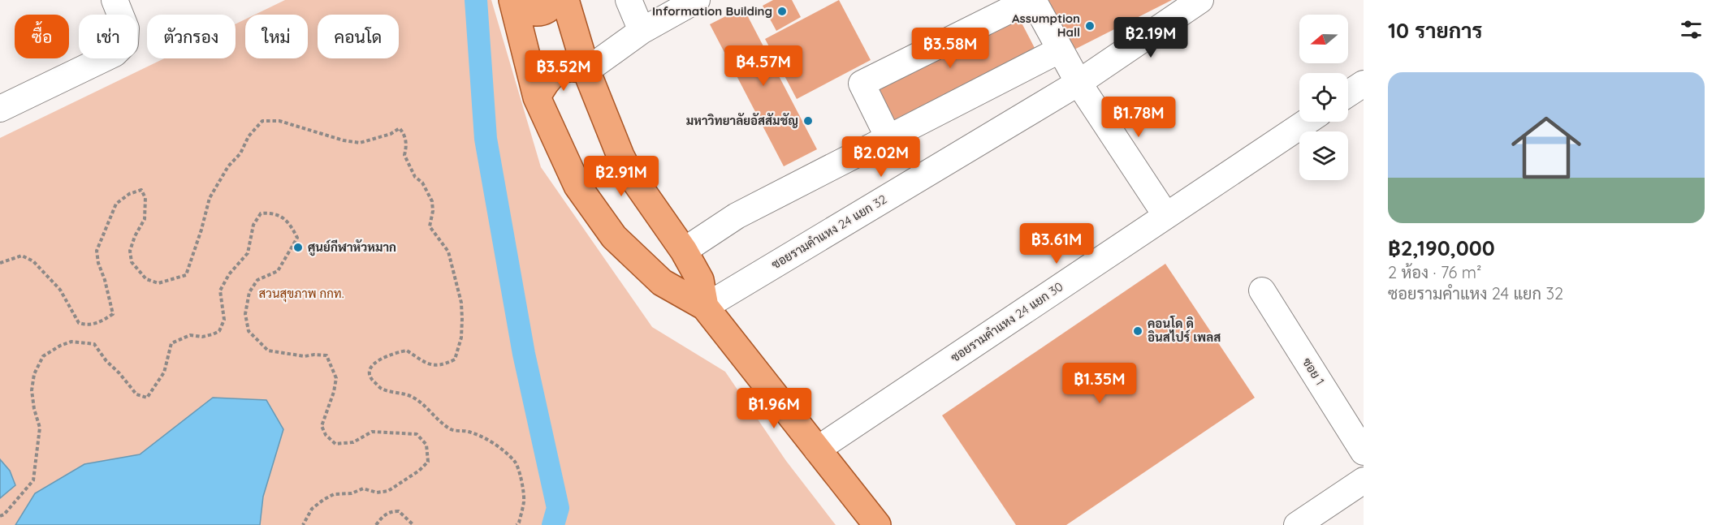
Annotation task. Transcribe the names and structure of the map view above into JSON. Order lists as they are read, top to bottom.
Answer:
{
  "streets": {
    "street": ["ซอยรามคำแหง 24 แยก 32", "ซอยรามคำแหง 24 แยก 30", "ซอย 1"]
  },
  "parks": ["สวนสุขภาพ กกท."],
  "places": [
    "Information Building",
    "Assumption Hall",
    "มหาวิทยาลัยอัสสัมชัญ",
    "ศูนย์กีฬาหัวหมาก",
    "คอนโด ดิ อินสไปร์ เพลส"
  ],
  "north": "left",
  "page": {
    "heading": "10 รายการ",
    "chip": [
      "ซื้อ",
      "เช่า",
      "ตัวกรอง",
      "ใหม่",
      "คอนโด"
    ],
    "price": [
      "฿2.19M",
      "฿3.58M",
      "฿4.57M",
      "฿3.52M",
      "฿1.78M",
      "฿2.02M",
      "฿2.91M",
      "฿3.61M",
      "฿1.35M",
      "฿1.96M"
    ],
    "list": [
      {
        "name": "฿2,190,000",
        "note": "2 ห้อง · 76 m² · ซอยรามคำแหง 24 แยก 32"
      }
    ]
  }
}
